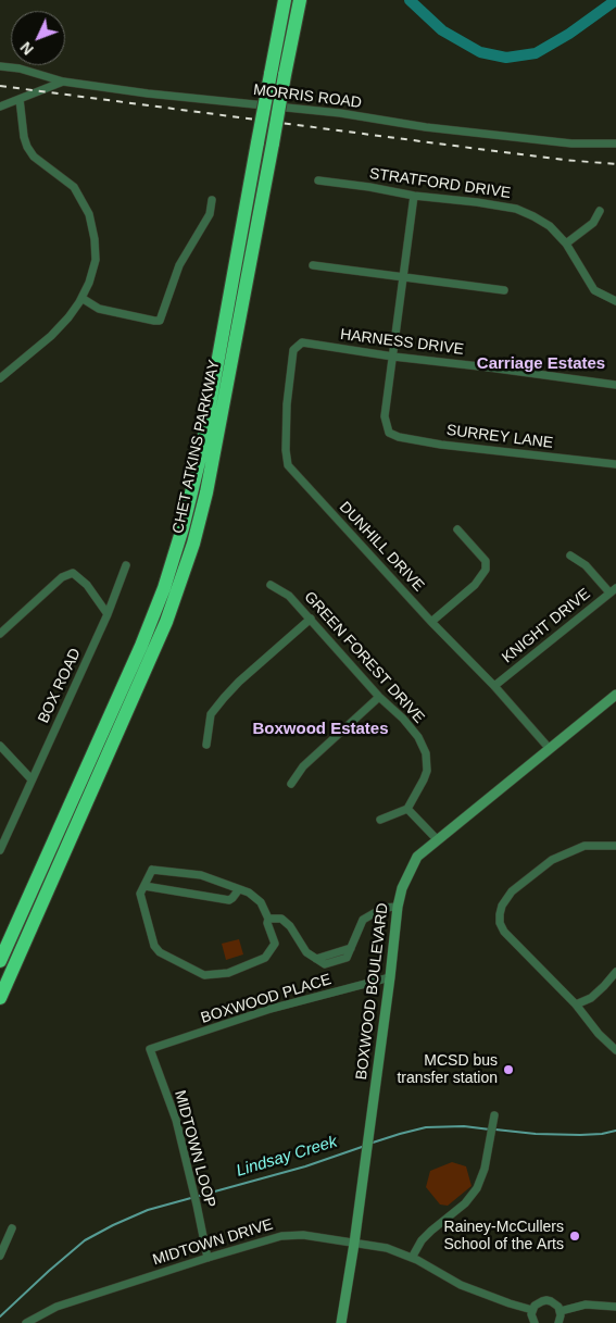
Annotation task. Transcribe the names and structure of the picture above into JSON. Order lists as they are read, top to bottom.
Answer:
{
  "streets": {
    "highway": ["CHET ATKINS PARKWAY"],
    "street": [
      "MORRIS ROAD",
      "STRATFORD DRIVE",
      "HARNESS DRIVE",
      "SURREY LANE",
      "DUNHILL DRIVE",
      "KNIGHT DRIVE",
      "GREEN FOREST DRIVE",
      "BOX ROAD",
      "BOXWOOD BOULEVARD",
      "BOXWOOD PLACE",
      "MIDTOWN LOOP",
      "MIDTOWN DRIVE"
    ]
  },
  "crossings": [
    ["HARNESS DRIVE", "SURREY LANE"],
    ["HARNESS DRIVE", "DUNHILL DRIVE"],
    ["DUNHILL DRIVE", "KNIGHT DRIVE"],
    ["DUNHILL DRIVE", "BOXWOOD BOULEVARD"],
    ["BOXWOOD BOULEVARD", "BOXWOOD PLACE"],
    ["BOXWOOD BOULEVARD", "MIDTOWN DRIVE"],
    ["BOXWOOD PLACE", "MIDTOWN LOOP"],
    ["MIDTOWN LOOP", "MIDTOWN DRIVE"]
  ],
  "districts": ["Carriage Estates", "Boxwood Estates"],
  "water": ["Lindsay Creek"],
  "places": ["MCSD bus transfer station", "Rainey-McCullers School of the Arts"],
  "north": "bottom left"
}
